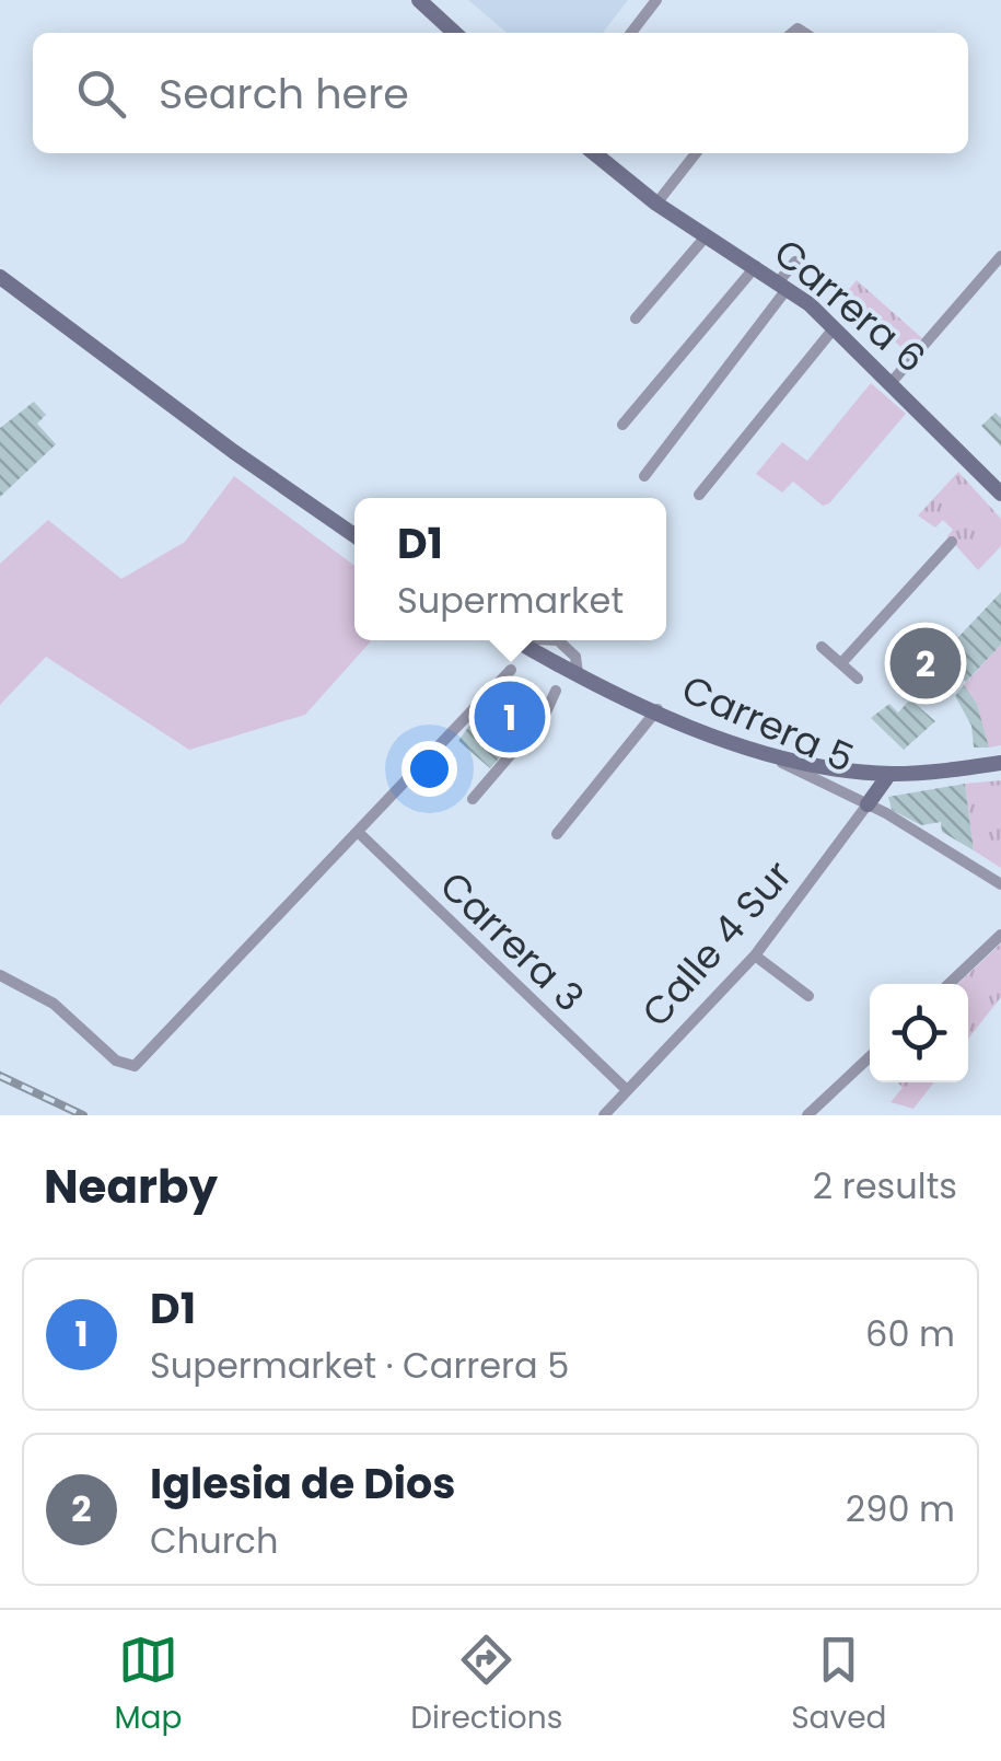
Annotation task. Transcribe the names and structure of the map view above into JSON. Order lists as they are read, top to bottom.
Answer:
{
  "streets": {
    "main road": ["Carrera 6", "Carrera 5"],
    "street": ["Carrera 3", "Calle 4 Sur"]
  },
  "crossings": [
    ["Carrera 5", "Calle 4 Sur"],
    ["Carrera 3", "Calle 4 Sur"]
  ],
  "page": {
    "search": "Search here",
    "popup": ["D1", "Supermarket"],
    "pins": ["2", "1"],
    "heading": ["Nearby", "2 results"],
    "list": [
      {
        "mark": "1",
        "name": "D1",
        "note": "Supermarket · Carrera 5",
        "value": "60 m"
      },
      {
        "mark": "2",
        "name": "Iglesia de Dios",
        "note": "Church",
        "value": "290 m"
      }
    ],
    "nav": ["Map", "Directions", "Saved"]
  }
}
